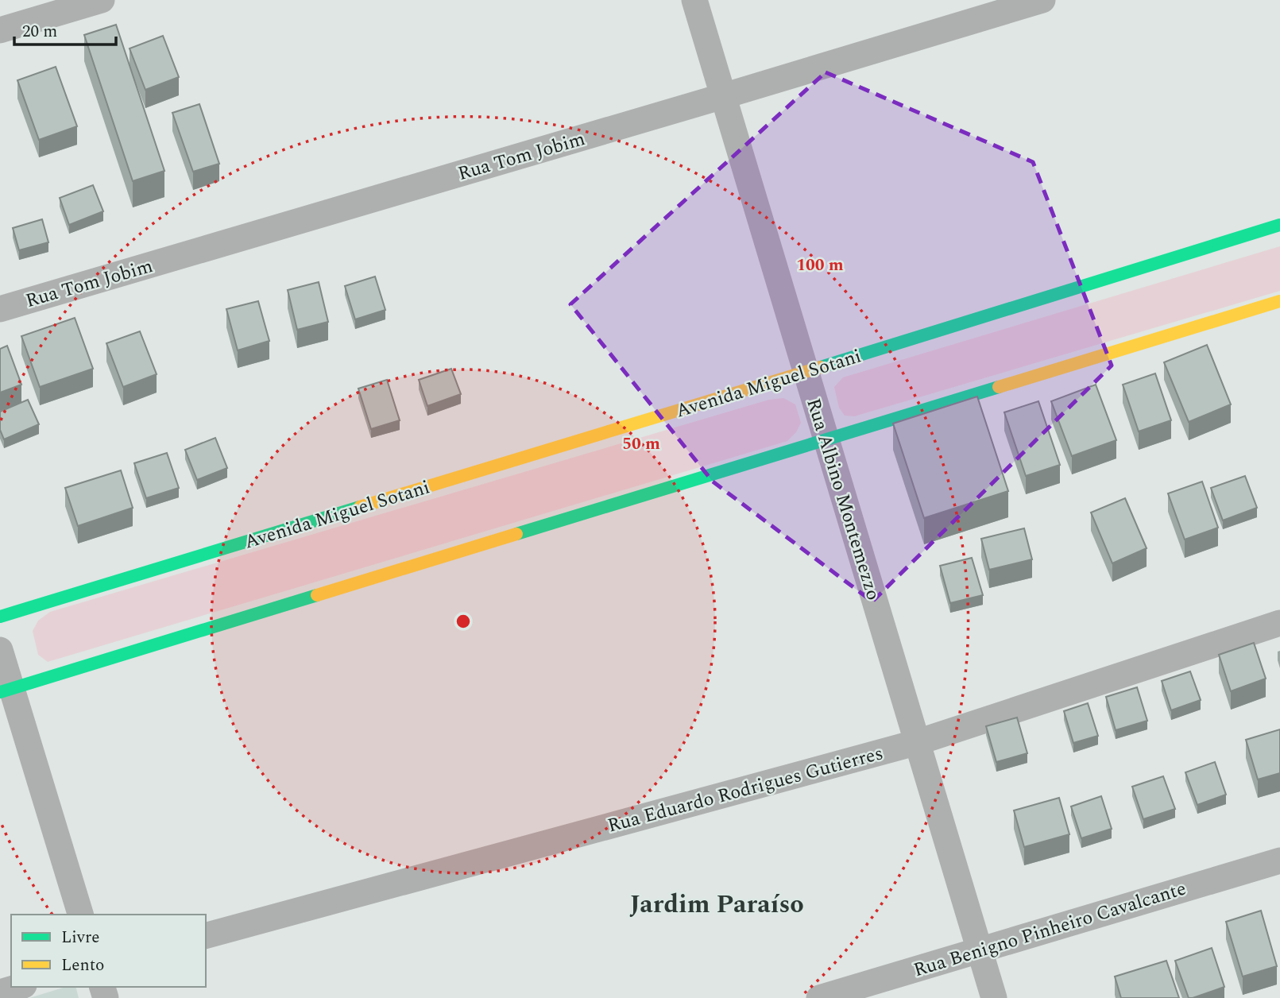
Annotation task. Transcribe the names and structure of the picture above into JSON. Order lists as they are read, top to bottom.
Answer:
{
  "streets": {
    "street": [
      "Rua Tom Jobim",
      "Avenida Miguel Sotani",
      "Rua Albino Montemezzo",
      "Rua Eduardo Rodrigues Gutierres",
      "Rua Benigno Pinheiro Cavalcante"
    ]
  },
  "crossings": [
    ["Rua Tom Jobim", "Rua Albino Montemezzo"],
    ["Avenida Miguel Sotani", "Rua Albino Montemezzo"],
    ["Rua Albino Montemezzo", "Rua Eduardo Rodrigues Gutierres"],
    ["Rua Albino Montemezzo", "Rua Benigno Pinheiro Cavalcante"]
  ],
  "districts": ["Jardim Paraíso"],
  "legend": ["Livre", "Lento"],
  "scale_bar": "20 m",
  "rings": ["100 m", "50 m"]
}
